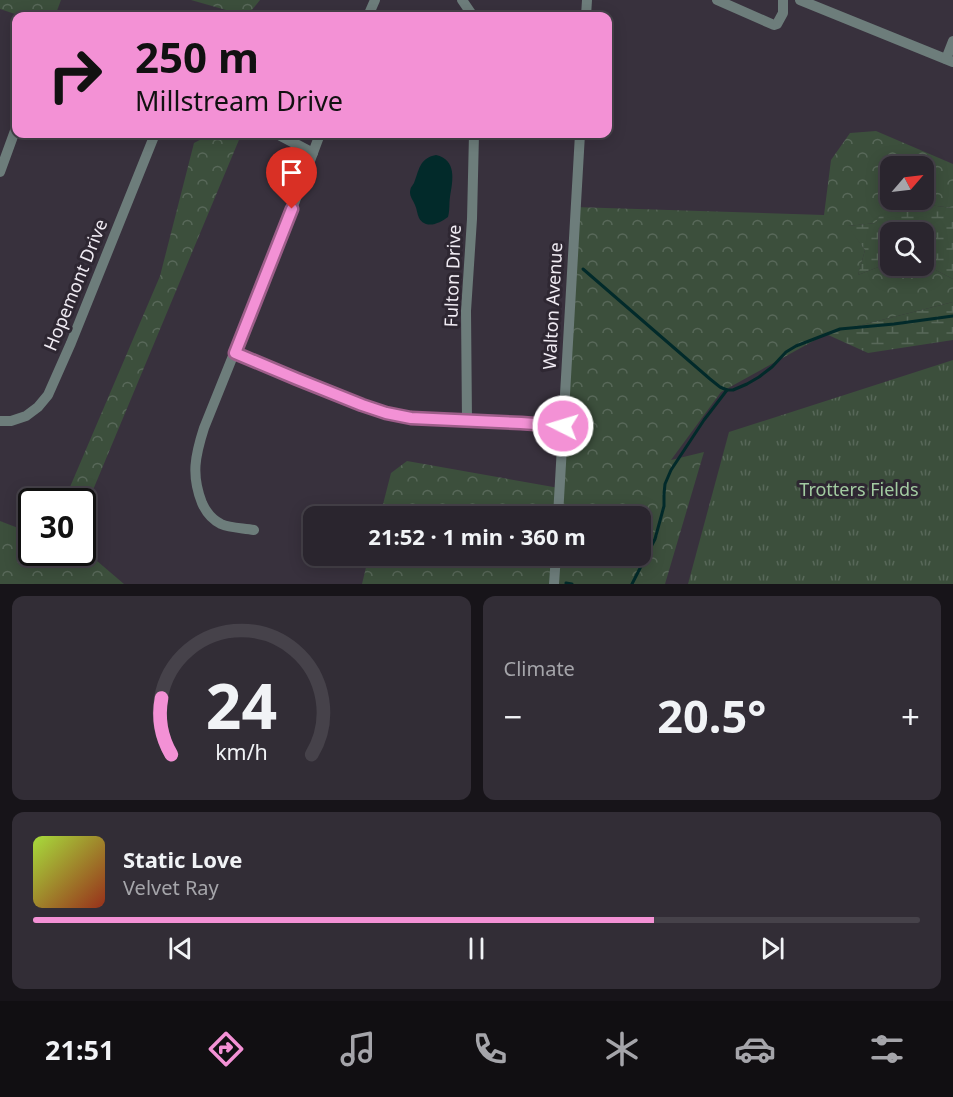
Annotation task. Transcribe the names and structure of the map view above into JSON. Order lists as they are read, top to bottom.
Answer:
{
  "streets": {
    "street": ["Fulton Drive", "Hopemont Drive", "Walton Avenue"]
  },
  "parks": ["Trotters Fields"],
  "north": "top right",
  "page": {
    "turn": ["250 m", "Millstream Drive"],
    "limit": "30",
    "trip": "21:52 · 1 min · 360 m",
    "tile": "Climate",
    "heat": ["−", "20.5°", "+"],
    "song": ["Static Love", "Velvet Ray"],
    "tabs": "21:51",
    "gauge": ["24", "km/h"]
  }
}
